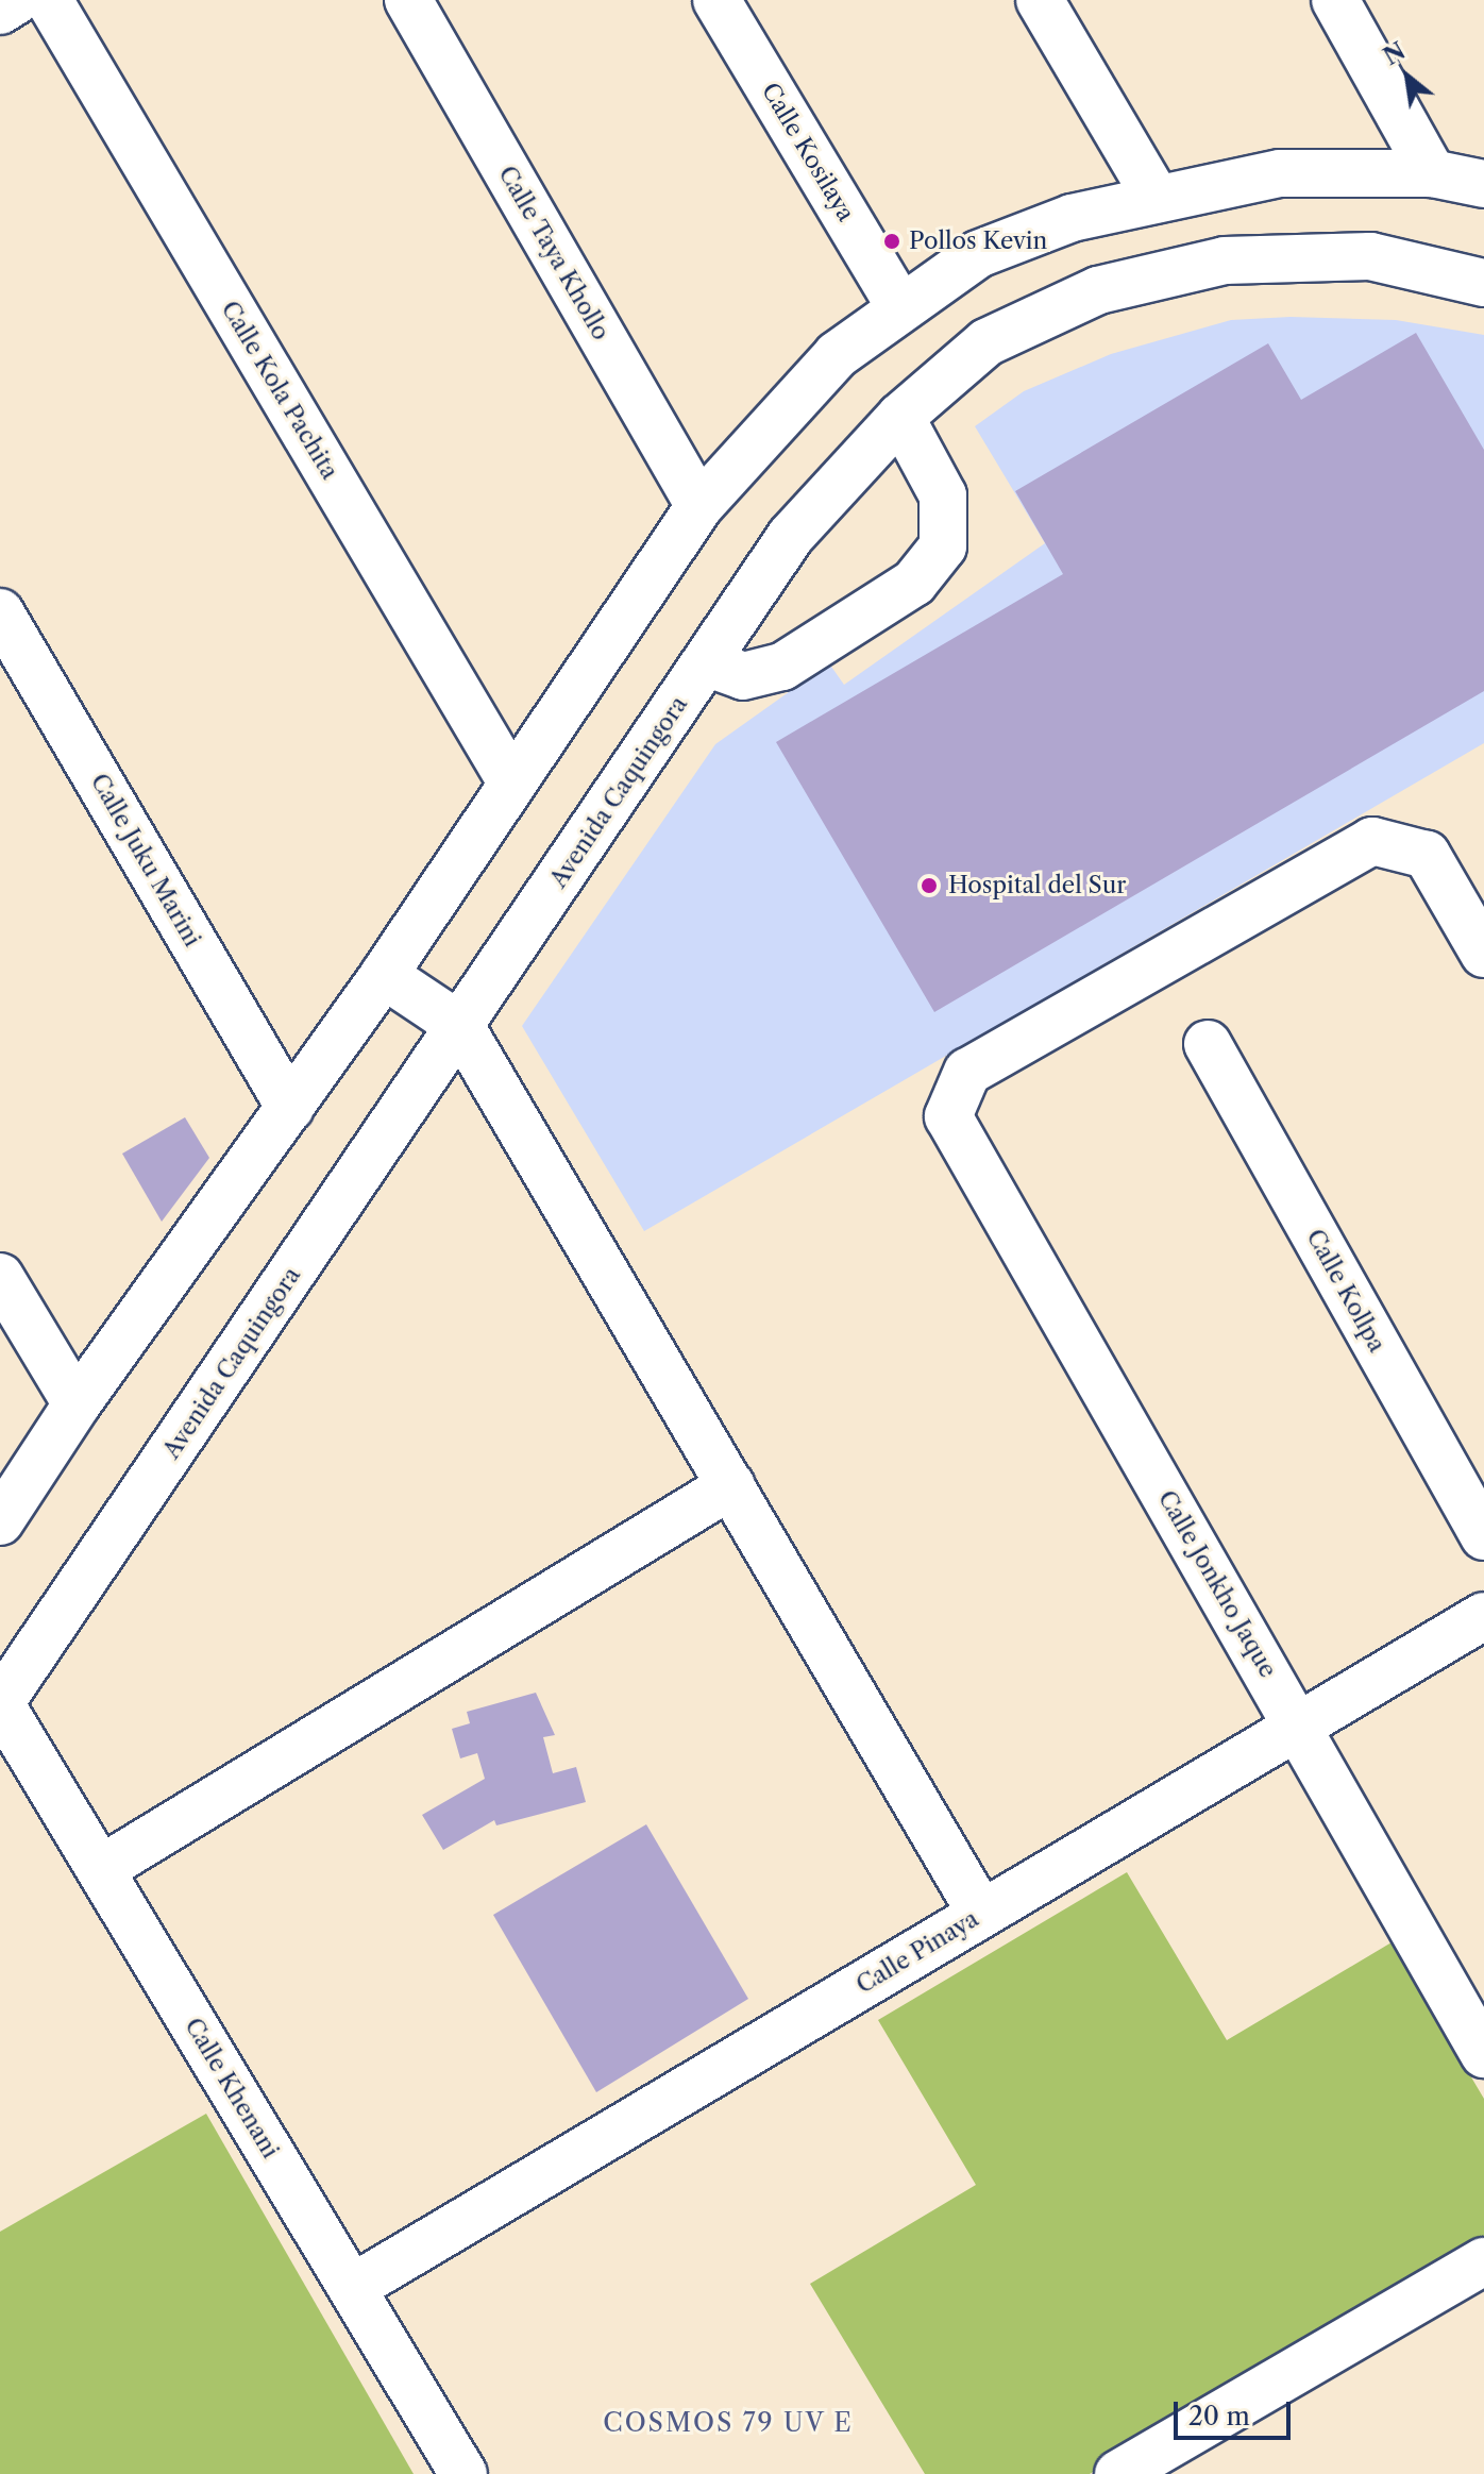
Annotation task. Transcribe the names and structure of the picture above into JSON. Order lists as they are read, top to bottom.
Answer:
{
  "streets": {
    "street": [
      "Calle Kosilaya",
      "Calle Taya Khollo",
      "Calle Kola Pachita",
      "Avenida Caquingora",
      "Calle Juku Marini",
      "Calle Kollpa",
      "Calle Jonkho Jaque",
      "Calle Pinaya",
      "Calle Khenani"
    ]
  },
  "crossings": [
    ["Avenida Caquingora", "Calle Khenani"],
    ["Calle Jonkho Jaque", "Calle Pinaya"],
    ["Calle Pinaya", "Calle Khenani"]
  ],
  "districts": ["COSMOS 79 UV E"],
  "places": ["Pollos Kevin", "Hospital del Sur"],
  "scale_bar": "20 m",
  "north": "top left"
}
